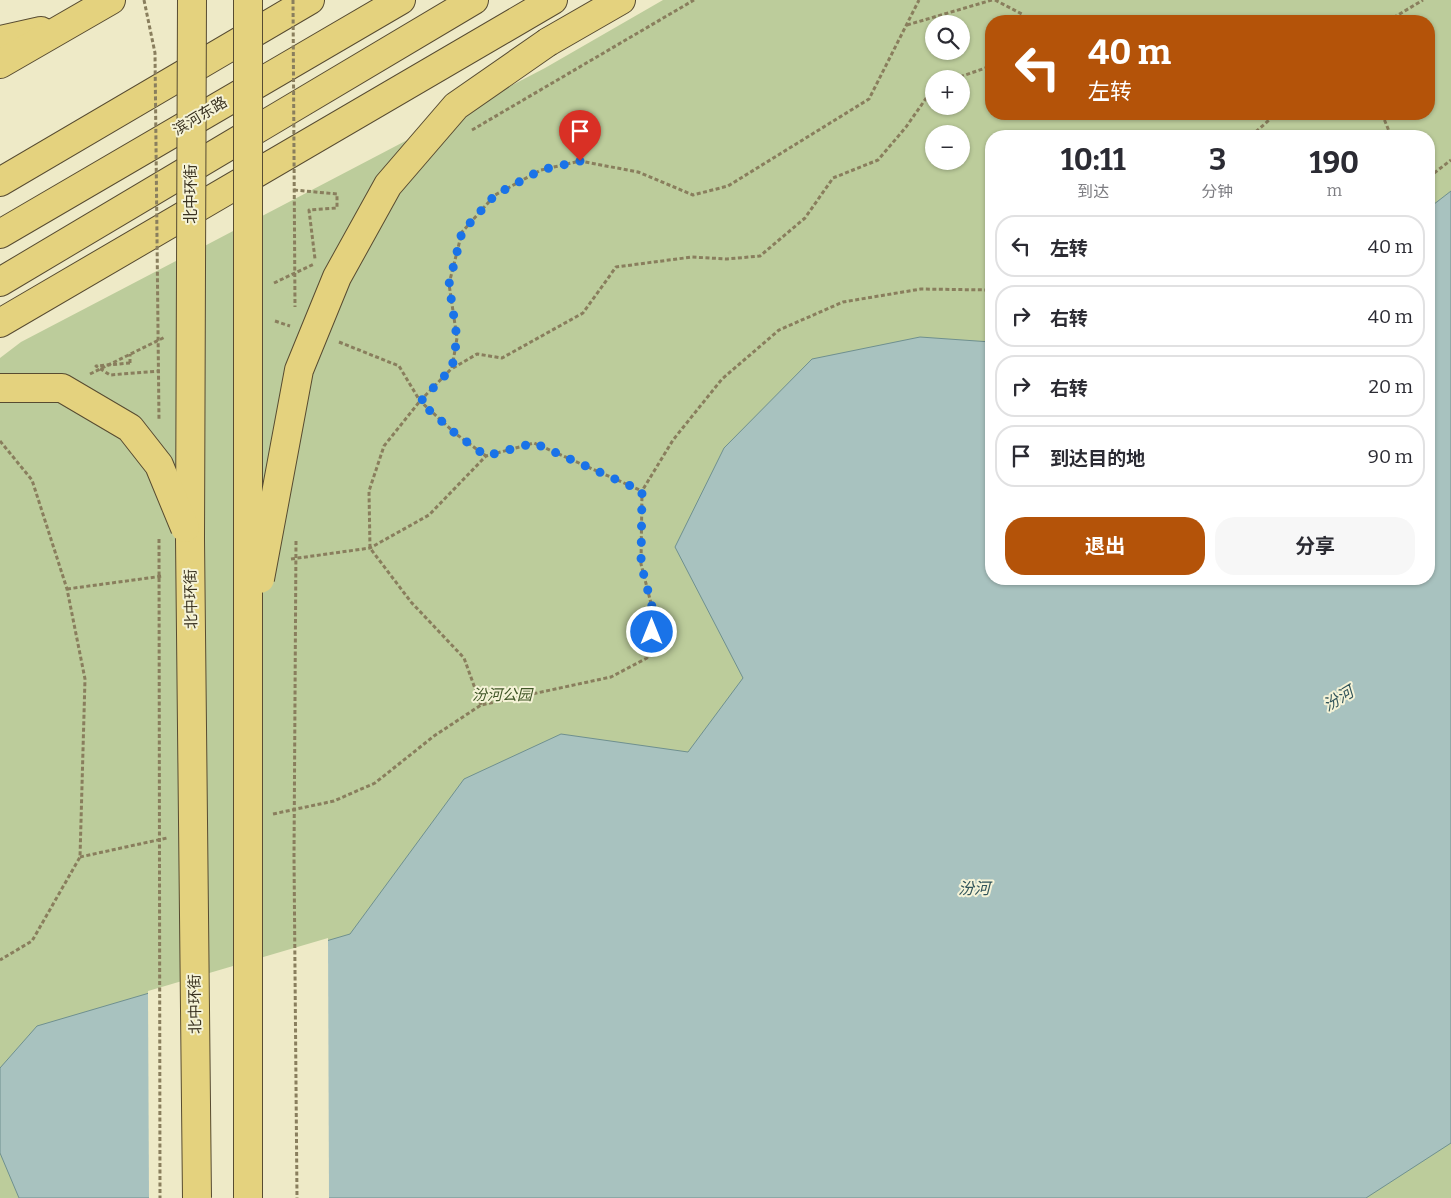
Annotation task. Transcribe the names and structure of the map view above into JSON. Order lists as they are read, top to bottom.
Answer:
{
  "streets": {
    "highway": ["滨河东路", "北中环街"]
  },
  "water": ["汾河"],
  "parks": ["汾河公园"],
  "page": {
    "map_buttons": ["+", "−"],
    "turn": ["40 m", "左转"],
    "eta": [
      "10:11",
      "到达",
      "3",
      "分钟",
      "190",
      "m"
    ],
    "list": [
      {
        "name": "左转",
        "value": "40 m"
      },
      {
        "name": "右转",
        "value": "40 m"
      },
      {
        "name": "右转",
        "value": "20 m"
      },
      {
        "name": "到达目的地",
        "value": "90 m"
      }
    ],
    "buttons": ["退出", "分享"]
  }
}
